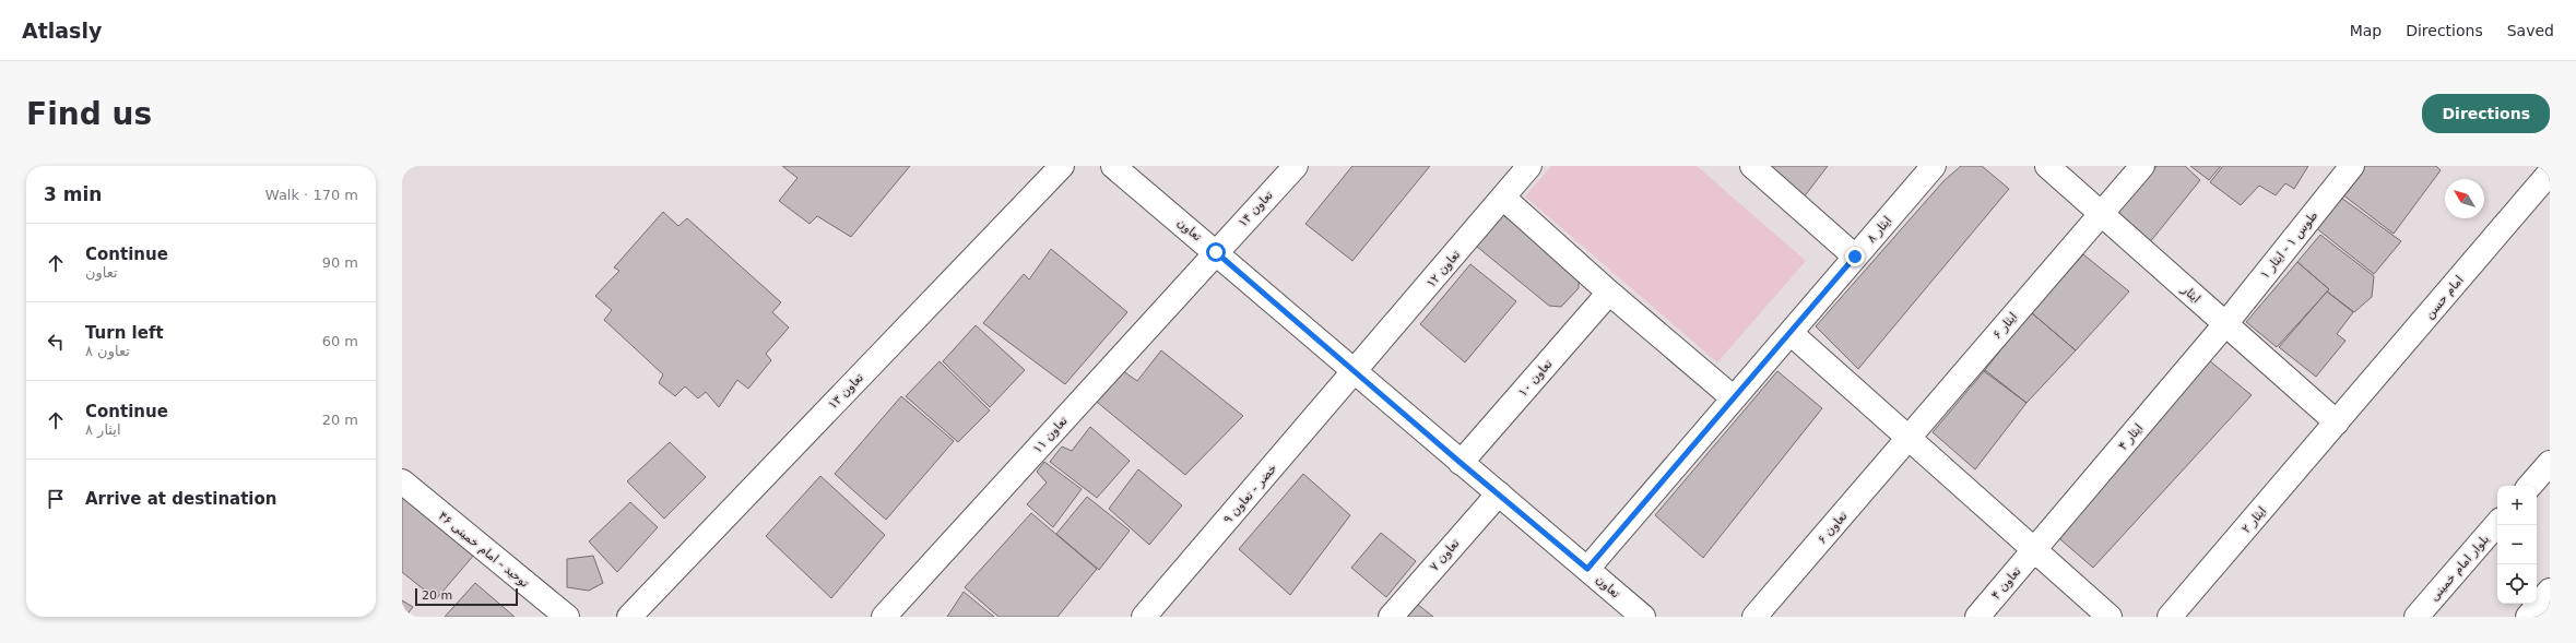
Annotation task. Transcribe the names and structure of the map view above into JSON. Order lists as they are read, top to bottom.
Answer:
{
  "streets": {
    "street": [
      "تعاون ۱۴",
      "تعاون",
      "ایثار ۸",
      "طوس ۱ - ایثار ۱",
      "تعاون ۱۲",
      "ایثار",
      "امام حسن",
      "ایثار ۶",
      "تعاون ۱۰",
      "تعاون ۱۳",
      "تعاون ۱۱",
      "ایثار ۴",
      "خضر - تعاون ۹",
      "ایثار ۲",
      "تعاون ۶",
      "توحید - امام خمینی ۴۶",
      "تعاون ۷",
      "بلوار امام خمینی",
      "تعاون ۴"
    ]
  },
  "crossings": [
    ["تعاون ۱۴", "تعاون"],
    ["تعاون ۱۴", "تعاون ۱۱"],
    ["تعاون", "ایثار ۸"],
    ["تعاون", "تعاون ۱۲"],
    ["تعاون", "تعاون ۱۰"],
    ["تعاون", "تعاون ۱۱"],
    ["تعاون", "خضر - تعاون ۹"],
    ["تعاون", "تعاون ۷"],
    ["طوس ۱ - ایثار ۱", "ایثار"],
    ["طوس ۱ - ایثار ۱", "ایثار ۴"],
    ["تعاون ۱۲", "خضر - تعاون ۹"],
    ["ایثار", "امام حسن"],
    ["ایثار", "ایثار ۶"],
    ["ایثار", "ایثار ۴"],
    ["ایثار", "ایثار ۲"],
    ["امام حسن", "ایثار ۲"],
    ["ایثار ۶", "تعاون ۶"],
    ["ایثار ۴", "تعاون ۴"]
  ],
  "scale_bar": "20 m",
  "north": "top left",
  "page": {
    "header": "Atlasly",
    "nav": ["Map", "Directions", "Saved"],
    "buttons": "Directions",
    "title": "Find us",
    "heading": ["3 min", "Walk · 170 m"],
    "list": [
      ["Continue", "تعاون", "90 m"],
      ["Turn left", "تعاون ۸", "60 m"],
      ["Continue", "ایثار ۸", "20 m"],
      "Arrive at destination"
    ],
    "map_buttons": ["+", "−"],
    "scale": "20 m"
  }
}
